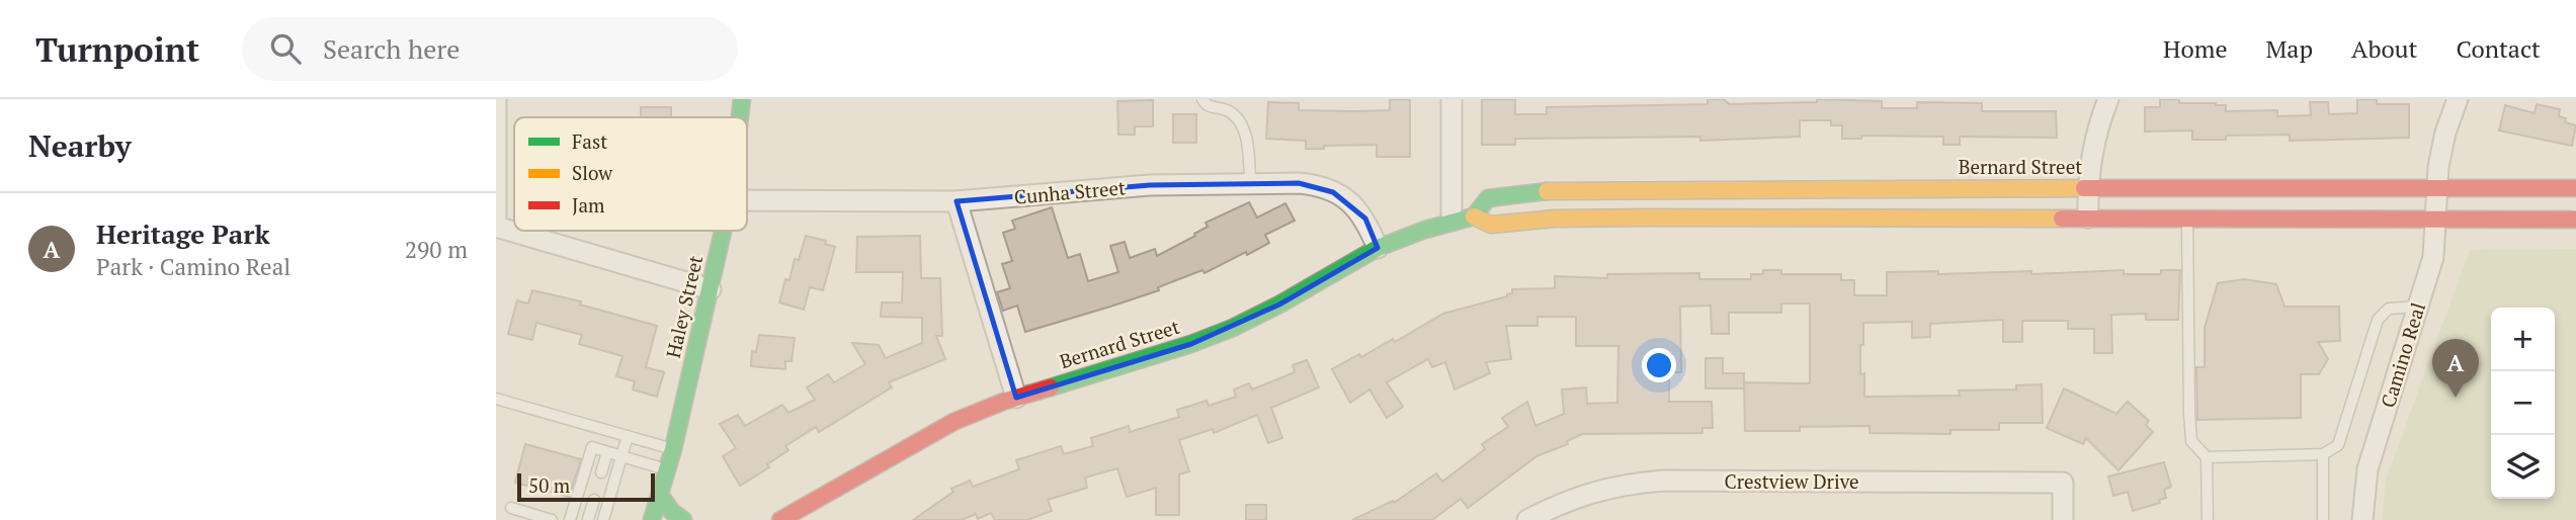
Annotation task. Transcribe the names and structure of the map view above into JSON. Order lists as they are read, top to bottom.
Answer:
{
  "streets": {
    "street": [
      "Bernard Street",
      "Cunha Street",
      "Haley Street",
      "Camino Real",
      "Crestview Drive"
    ]
  },
  "crossings": [
    ["Bernard Street", "Cunha Street"],
    ["Bernard Street", "Camino Real"]
  ],
  "legend": ["Fast", "Slow", "Jam"],
  "scale_bar": "50 m",
  "page": {
    "header": "Turnpoint",
    "search": "Search here",
    "nav": [
      "Home",
      "Map",
      "About",
      "Contact"
    ],
    "heading": "Nearby",
    "list": [
      {
        "mark": "A",
        "name": "Heritage Park",
        "note": "Park · Camino Real",
        "value": "290 m"
      }
    ],
    "map_buttons": ["+", "−"],
    "pins": "A",
    "scale": "50 m"
  }
}
